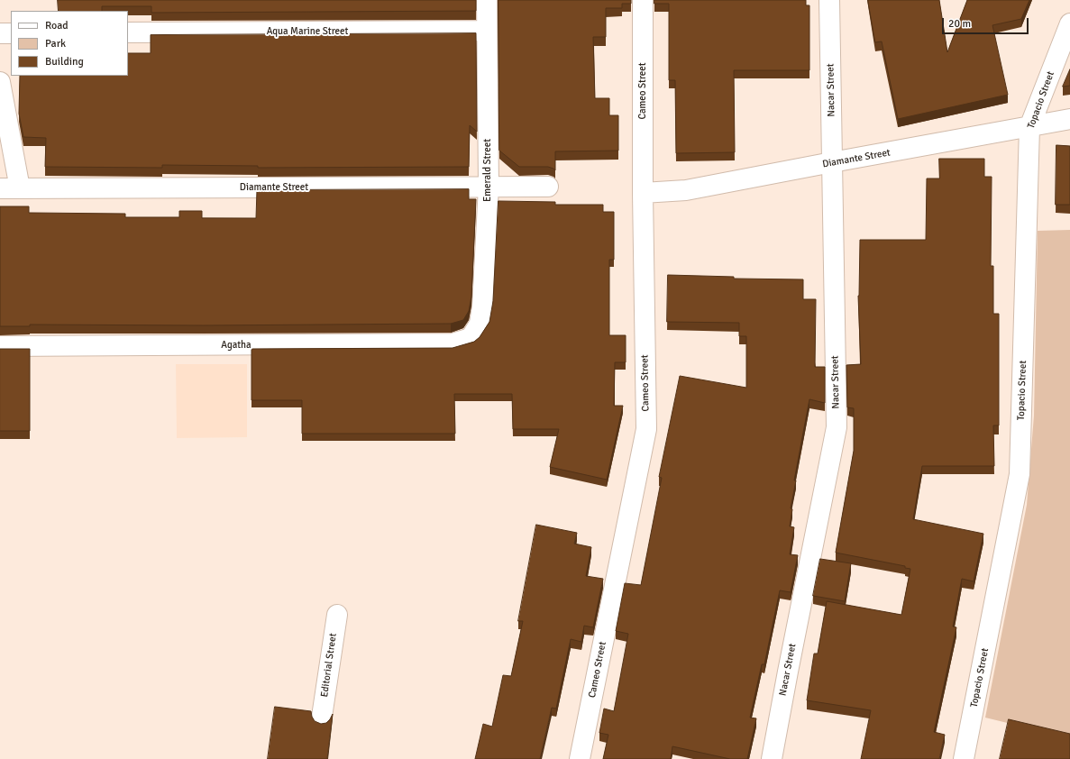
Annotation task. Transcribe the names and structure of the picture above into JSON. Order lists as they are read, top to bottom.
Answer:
{
  "streets": {
    "street": [
      "Aqua Marine Street",
      "Nacar Street",
      "Cameo Street",
      "Topacio Street",
      "Diamante Street",
      "Emerald Street",
      "Agatha",
      "Editorial Street"
    ]
  },
  "crossings": [
    ["Aqua Marine Street", "Emerald Street"],
    ["Nacar Street", "Diamante Street"],
    ["Cameo Street", "Diamante Street"],
    ["Topacio Street", "Diamante Street"],
    ["Diamante Street", "Emerald Street"],
    ["Emerald Street", "Agatha"]
  ],
  "legend": ["Road", "Park", "Building"],
  "scale_bar": "20 m"
}
